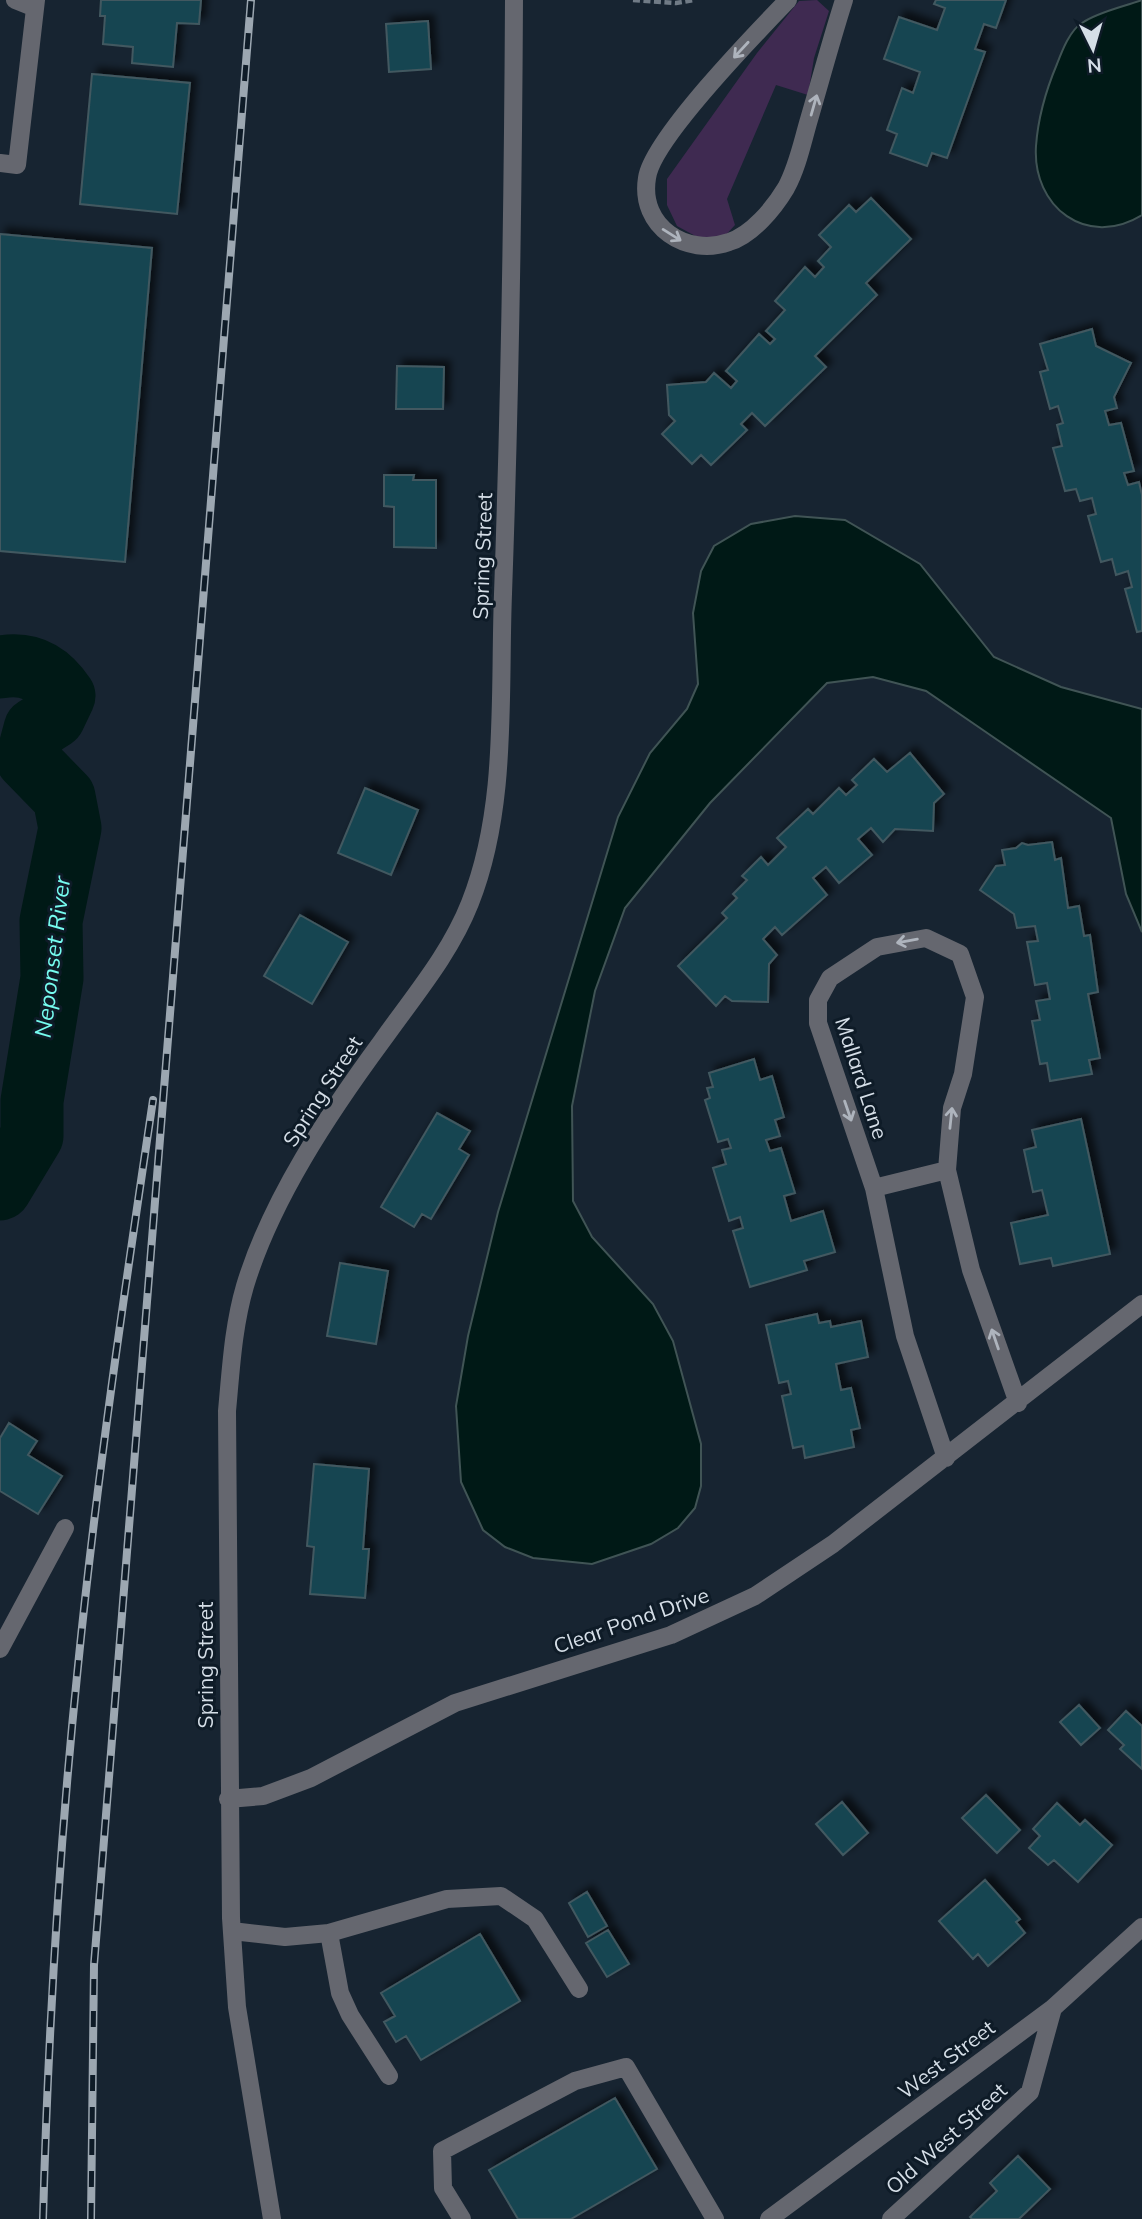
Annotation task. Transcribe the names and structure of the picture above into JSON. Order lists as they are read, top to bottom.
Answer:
{
  "streets": {
    "street": [
      "Spring Street",
      "Mallard Lane",
      "Clear Pond Drive",
      "West Street",
      "Old West Street"
    ]
  },
  "crossings": [
    ["Spring Street", "Clear Pond Drive"],
    ["Mallard Lane", "Clear Pond Drive"],
    ["West Street", "Old West Street"]
  ],
  "water": ["Neponset River"],
  "north": "bottom"
}
